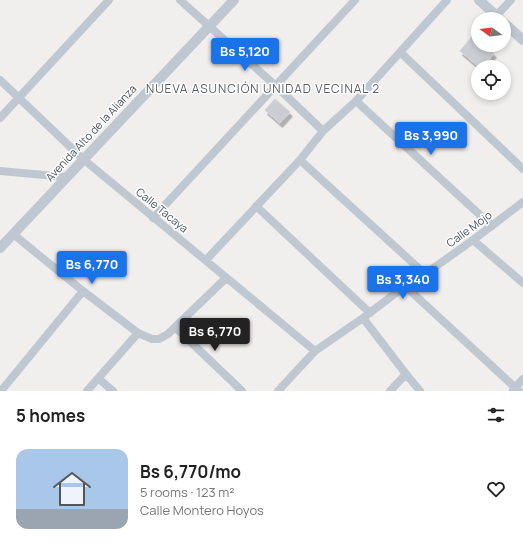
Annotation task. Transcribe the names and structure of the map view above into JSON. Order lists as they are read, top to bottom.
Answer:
{
  "streets": {
    "street": ["Avenida Alto de la Alianza", "Calle Tacaya", "Calle Mojo"]
  },
  "crossings": [
    ["Avenida Alto de la Alianza", "Calle Tacaya"],
    ["Calle Tacaya", "Calle Mojo"]
  ],
  "districts": ["NUEVA ASUNCIÓN UNIDAD VECINAL 2"],
  "north": "left",
  "page": {
    "price": [
      "Bs 5,120",
      "Bs 3,990",
      "Bs 6,770",
      "Bs 3,340",
      "Bs 6,770"
    ],
    "heading": "5 homes",
    "list": [
      {
        "name": "Bs 6,770/mo",
        "note": "5 rooms · 123 m² · Calle Montero Hoyos"
      }
    ]
  }
}
